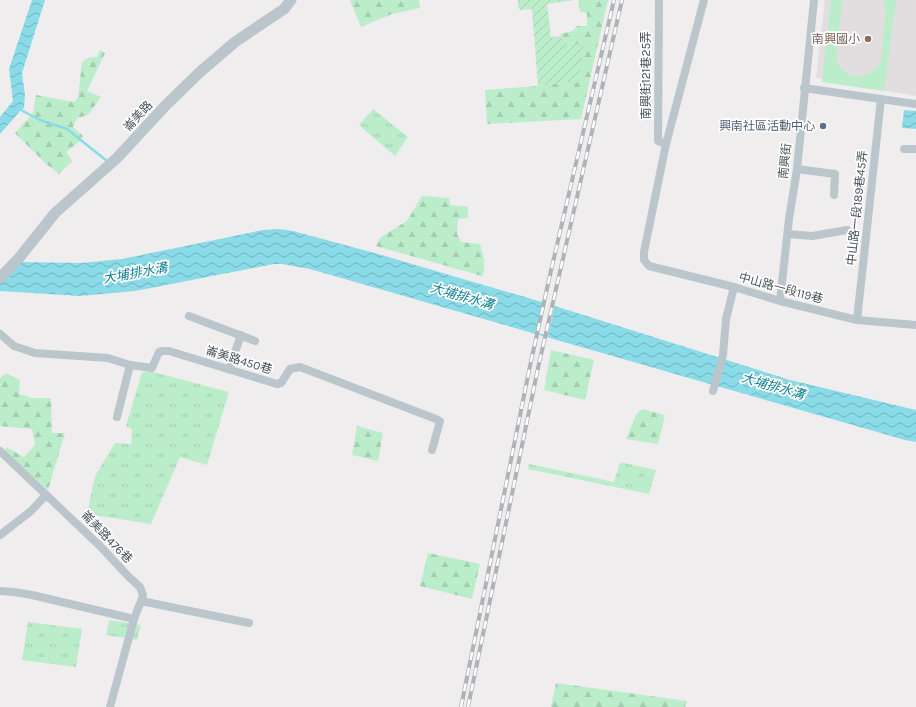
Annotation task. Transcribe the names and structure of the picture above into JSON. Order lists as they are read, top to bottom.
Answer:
{
  "streets": {
    "street": [
      "南興街121巷25弄",
      "崙美路",
      "南興街",
      "中山路一段189巷45弄",
      "中山路一段119巷",
      "崙美路450巷",
      "崙美路476巷"
    ]
  },
  "crossings": [
    ["南興街121巷25弄", "中山路一段119巷"],
    ["南興街", "中山路一段119巷"],
    ["中山路一段189巷45弄", "中山路一段119巷"]
  ],
  "water": ["大埔排水溝"],
  "places": ["南興國小", "興南社區活動中心"]
}
